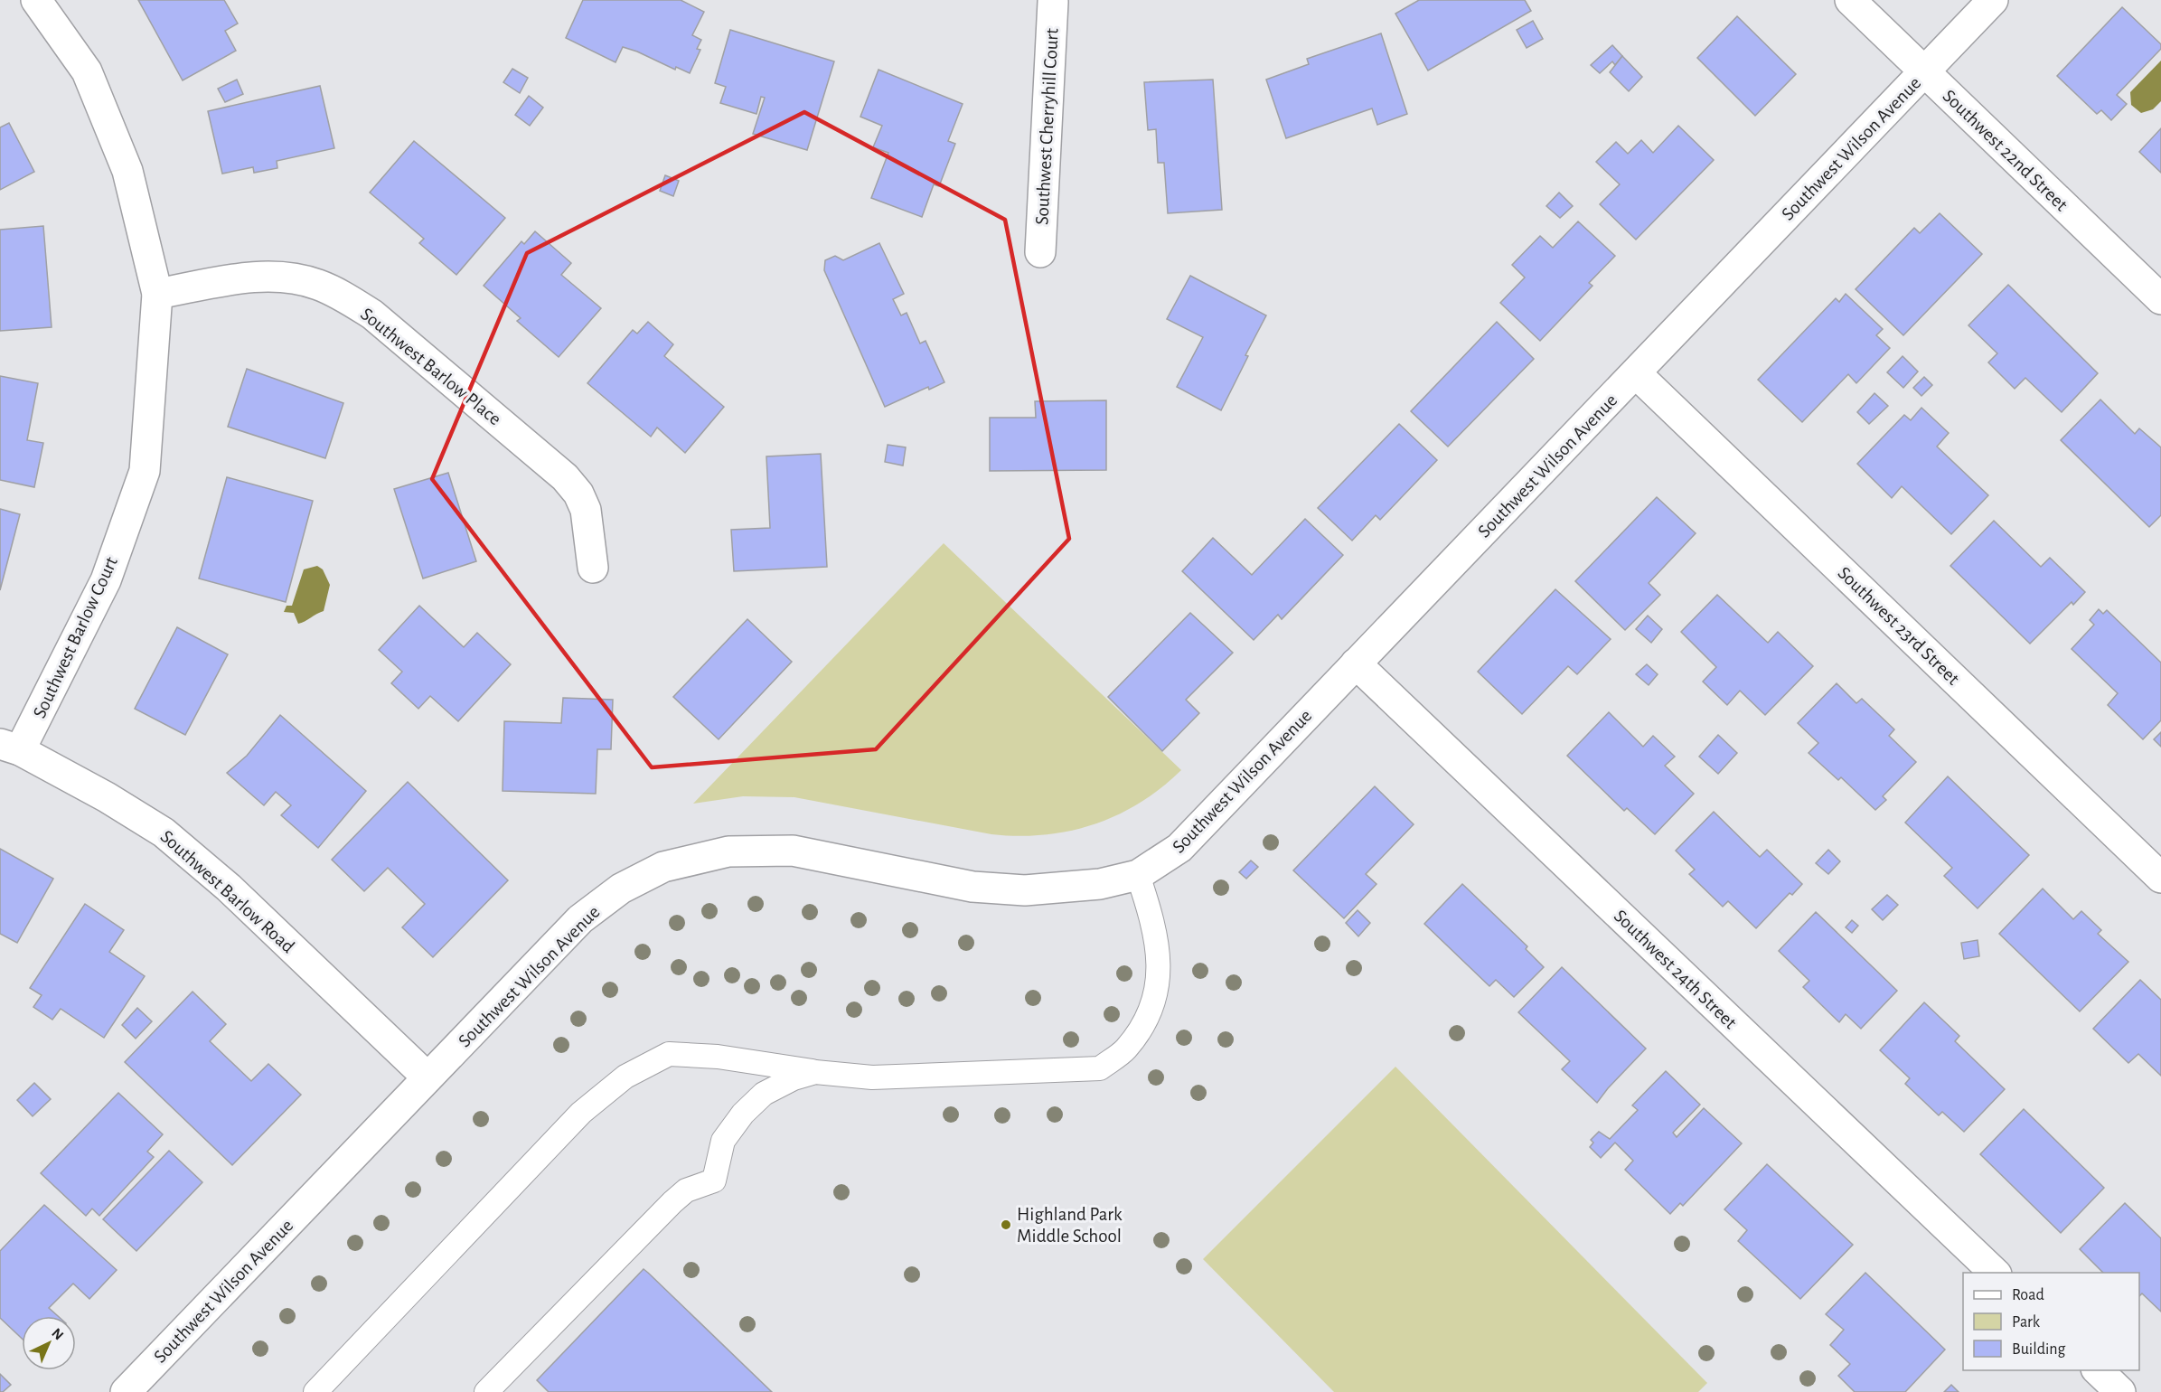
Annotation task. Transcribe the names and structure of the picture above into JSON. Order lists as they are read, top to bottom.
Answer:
{
  "streets": {
    "street": [
      "Southwest Cherryhill Court",
      "Southwest Wilson Avenue",
      "Southwest 22nd Street",
      "Southwest Barlow Place",
      "Southwest 23rd Street",
      "Southwest Barlow Court",
      "Southwest Barlow Road",
      "Southwest 24th Street"
    ]
  },
  "crossings": [
    ["Southwest Wilson Avenue", "Southwest 22nd Street"],
    ["Southwest Wilson Avenue", "Southwest 23rd Street"],
    ["Southwest Wilson Avenue", "Southwest Barlow Road"],
    ["Southwest Wilson Avenue", "Southwest 24th Street"],
    ["Southwest Barlow Place", "Southwest Barlow Court"],
    ["Southwest Barlow Court", "Southwest Barlow Road"]
  ],
  "places": ["Highland Park Middle School"],
  "legend": ["Road", "Park", "Building"],
  "north": "top right"
}
